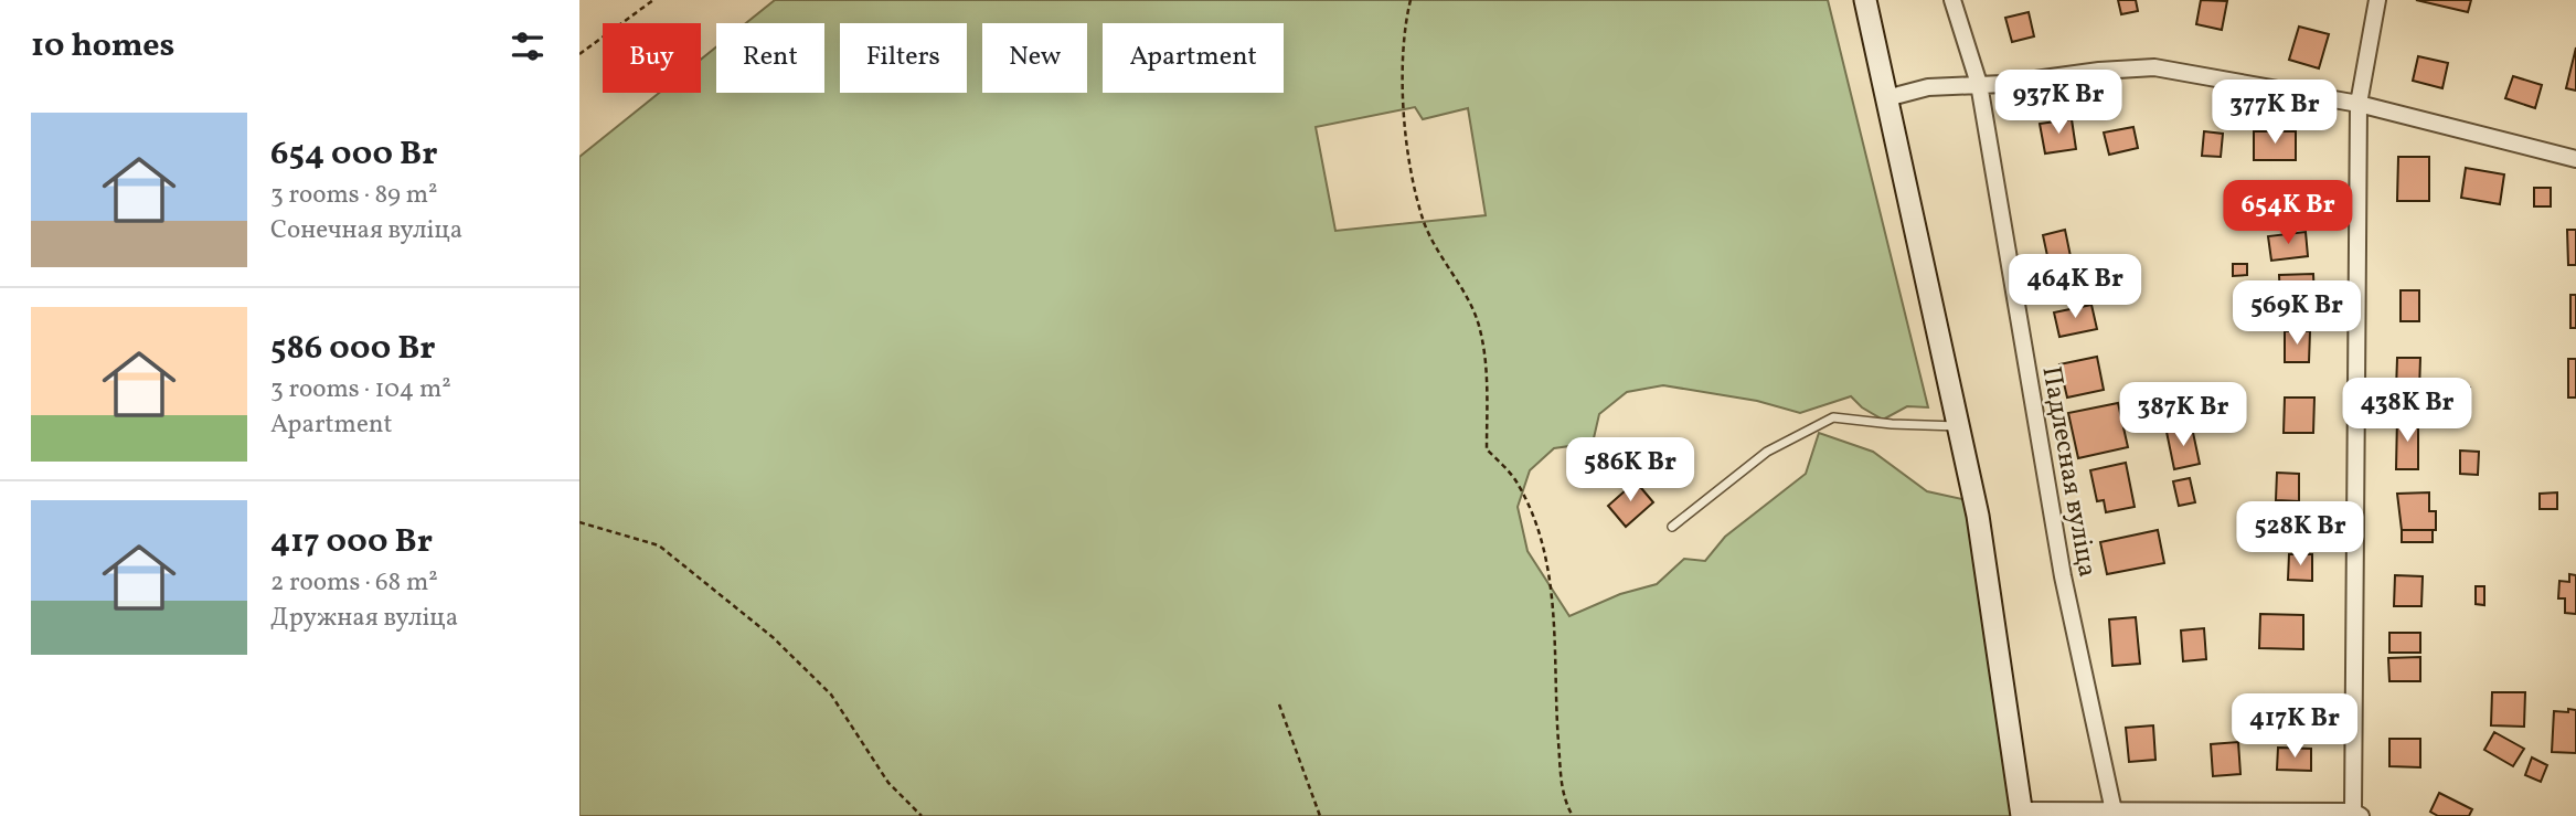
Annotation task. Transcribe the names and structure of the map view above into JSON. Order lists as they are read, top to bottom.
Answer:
{
  "streets": {
    "street": ["Падлесная вуліца"]
  },
  "page": {
    "heading": "10 homes",
    "chip": [
      "Buy",
      "Rent",
      "Filters",
      "New",
      "Apartment"
    ],
    "price": [
      "937K Br",
      "377K Br",
      "654K Br",
      "464K Br",
      "569K Br",
      "438K Br",
      "387K Br",
      "586K Br",
      "528K Br",
      "417K Br"
    ],
    "list": [
      {
        "name": "654 000 Br",
        "note": "3 rooms · 89 m² · Сонечная вуліца"
      },
      {
        "name": "586 000 Br",
        "note": "3 rooms · 104 m² · Apartment"
      },
      {
        "name": "417 000 Br",
        "note": "2 rooms · 68 m² · Дружная вуліца"
      }
    ]
  }
}
